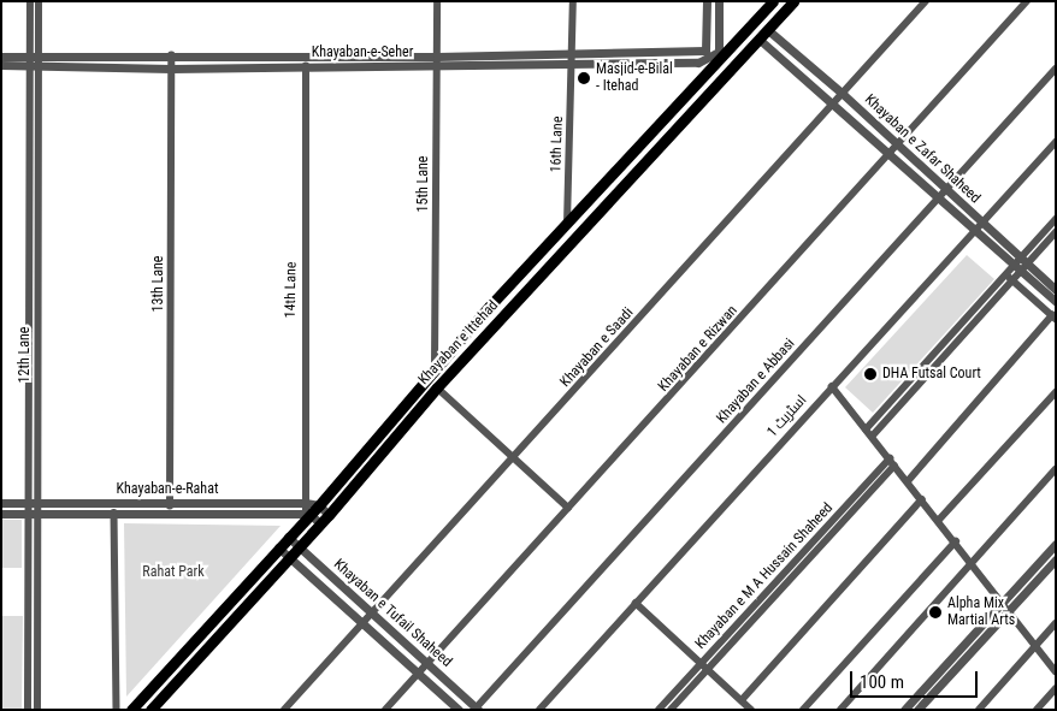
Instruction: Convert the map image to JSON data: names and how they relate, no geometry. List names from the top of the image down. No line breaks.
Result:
{"streets":{"main road":["Khayaban e Ittehad"],"street":["Khayaban-e-Seher","16th Lane","Khayaban e Zafar Shaheed","15th Lane","13th Lane","14th Lane","Khayaban e Saadi","Khayaban e Rizwan","12th Lane","Khayaban e Abbasi","اسٹریٹ 1","Khayaban-e-Rahat","Khayaban e M A Hussain Shaheed","Khayaban e Tufail Shaheed"]},"crossings":[["Khayaban-e-Seher","16th Lane"],["Khayaban-e-Seher","15th Lane"],["Khayaban-e-Seher","13th Lane"],["Khayaban-e-Seher","14th Lane"],["Khayaban-e-Seher","Khayaban e Ittehad"],["Khayaban-e-Seher","12th Lane"],["16th Lane","Khayaban e Ittehad"],["Khayaban e Zafar Shaheed","Khayaban e Ittehad"],["Khayaban e Zafar Shaheed","Khayaban e Saadi"],["Khayaban e Zafar Shaheed","Khayaban e Rizwan"],["Khayaban e Zafar Shaheed","Khayaban e Abbasi"],["Khayaban e Zafar Shaheed","اسٹریٹ 1"],["15th Lane","Khayaban e Ittehad"],["13th Lane","Khayaban-e-Rahat"],["14th Lane","Khayaban e Ittehad"],["14th Lane","Khayaban-e-Rahat"],["Khayaban e Ittehad","Khayaban-e-Rahat"],["Khayaban e Ittehad","Khayaban e Tufail Shaheed"],["Khayaban e Saadi","Khayaban e Tufail Shaheed"],["Khayaban e Rizwan","Khayaban e Tufail Shaheed"],["12th Lane","Khayaban-e-Rahat"],["Khayaban e Abbasi","Khayaban e Tufail Shaheed"]],"parks":["Rahat Park"],"places":["Masjid-e-Bilal - Itehad","DHA Futsal Court","Alpha Mix Martial Arts"],"scale_bar":"100 m"}
